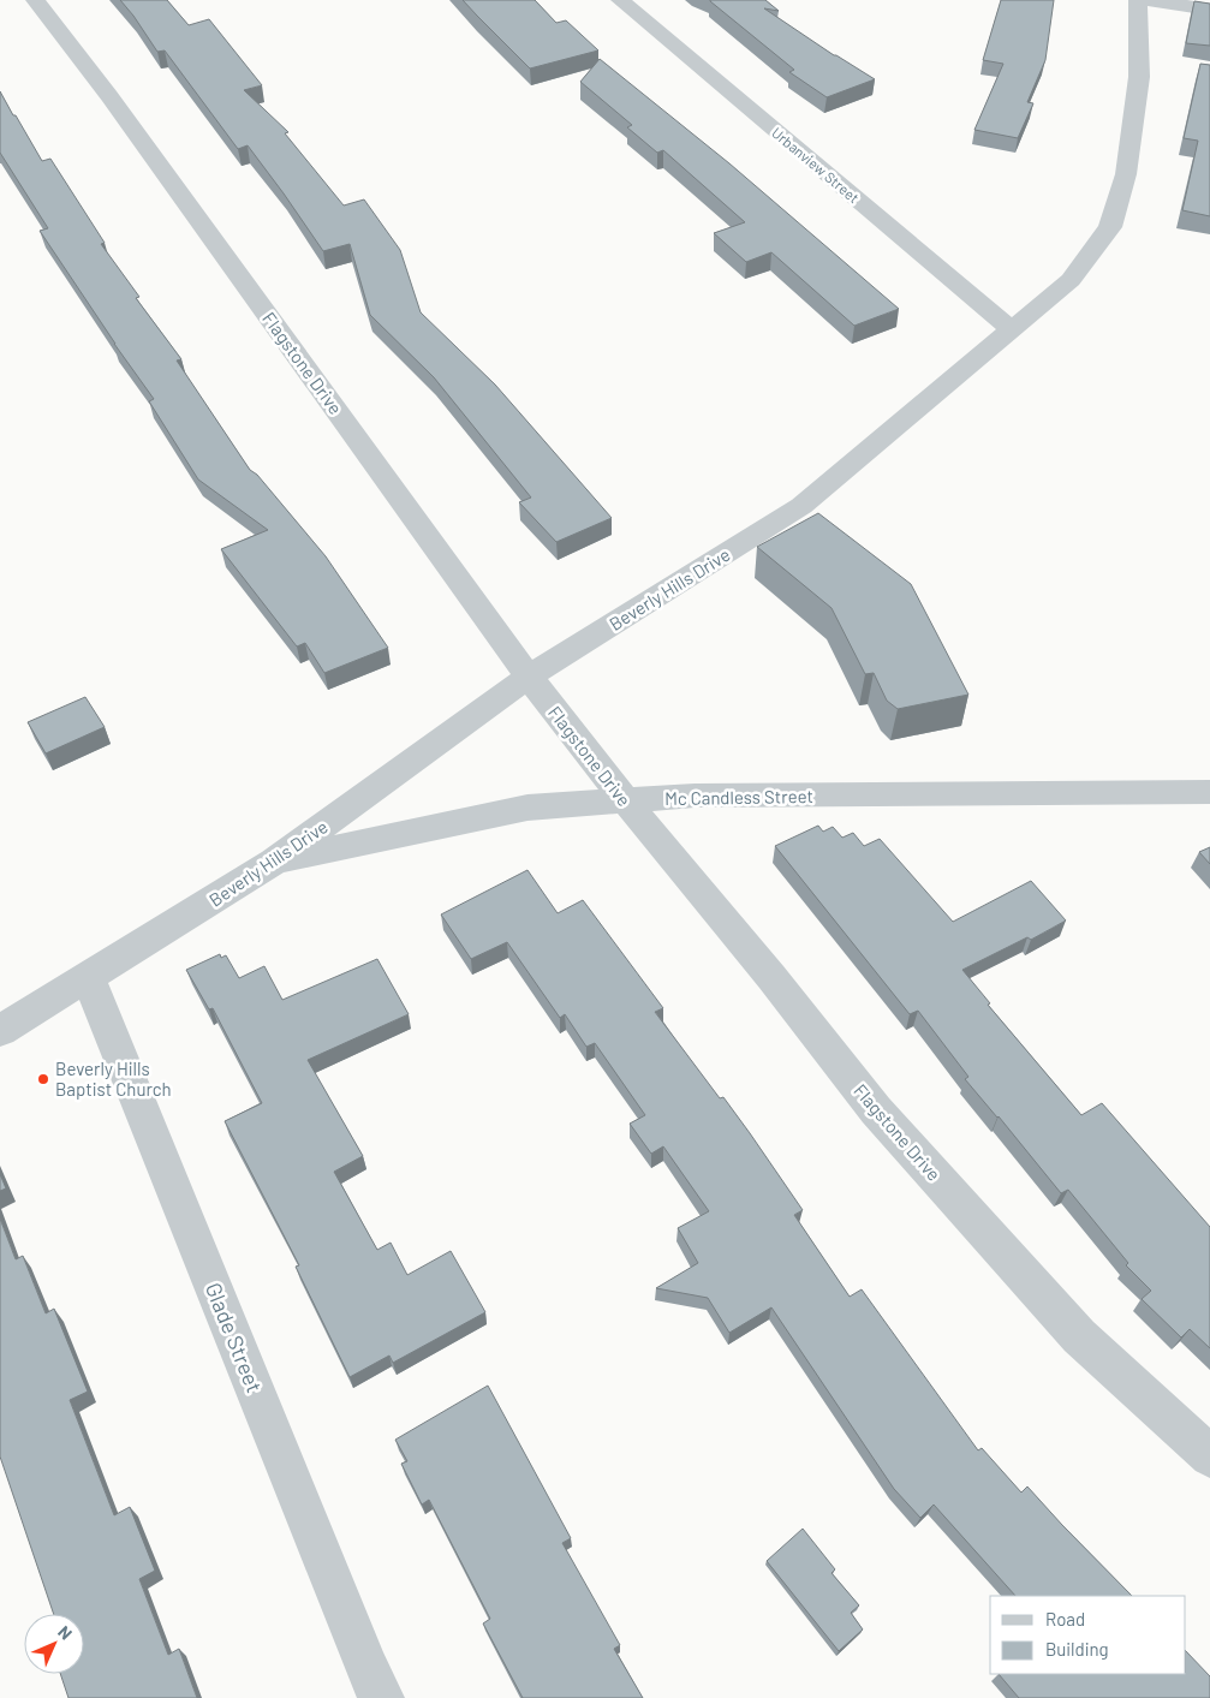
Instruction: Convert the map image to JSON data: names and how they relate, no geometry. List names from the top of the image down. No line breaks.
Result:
{"streets":{"street":["Urbanview Street","Flagstone Drive","Beverly Hills Drive","Mc Candless Street","Glade Street"]},"crossings":[["Urbanview Street","Beverly Hills Drive"],["Flagstone Drive","Beverly Hills Drive"],["Flagstone Drive","Mc Candless Street"],["Beverly Hills Drive","Mc Candless Street"],["Beverly Hills Drive","Glade Street"]],"places":["Beverly Hills Baptist Church"],"legend":["Road","Building"],"north":"top right"}
